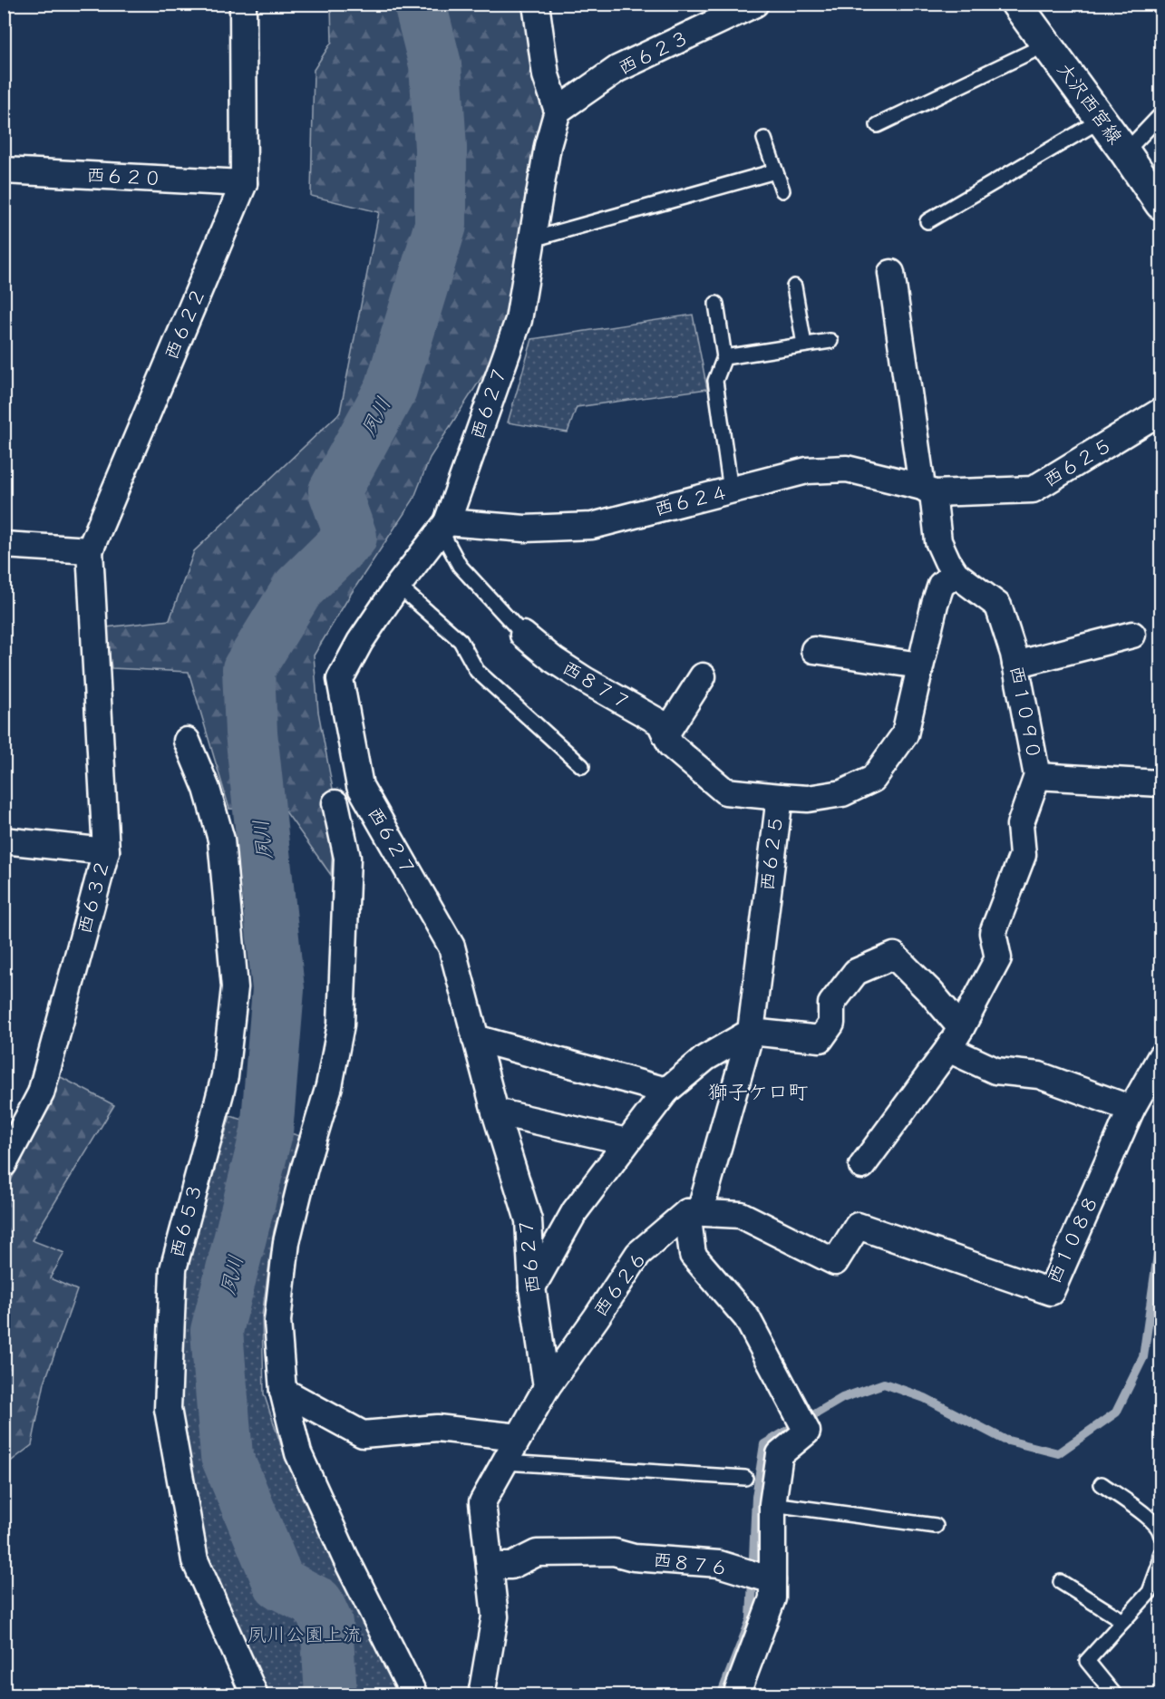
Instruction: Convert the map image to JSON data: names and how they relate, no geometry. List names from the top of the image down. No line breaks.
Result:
{"streets":{"main road":["大沢西宮線"],"street":["西６２３","西６２０","西６２２","西６２７","西６２５","西６２４","西８７７","西１０９０","西６３２","西６５３","西１０８８","西６２６","西８７６"]},"crossings":[["西６２３","西６２７"],["西６２０","西６２２"],["西６２２","西６３２"],["西６２７","西６２４"],["西６２７","西８７７"],["西６２７","西６２６"],["西６２５","西６２４"],["西６２５","西８７７"],["西６２５","西１０９０"],["西６２５","西１０８８"],["西６２５","西６２６"],["西６２４","西８７７"],["西１０８８","西６２６"]],"districts":["獅子ケ口町"],"water":["夙川"],"parks":["夙川公園上流"]}
